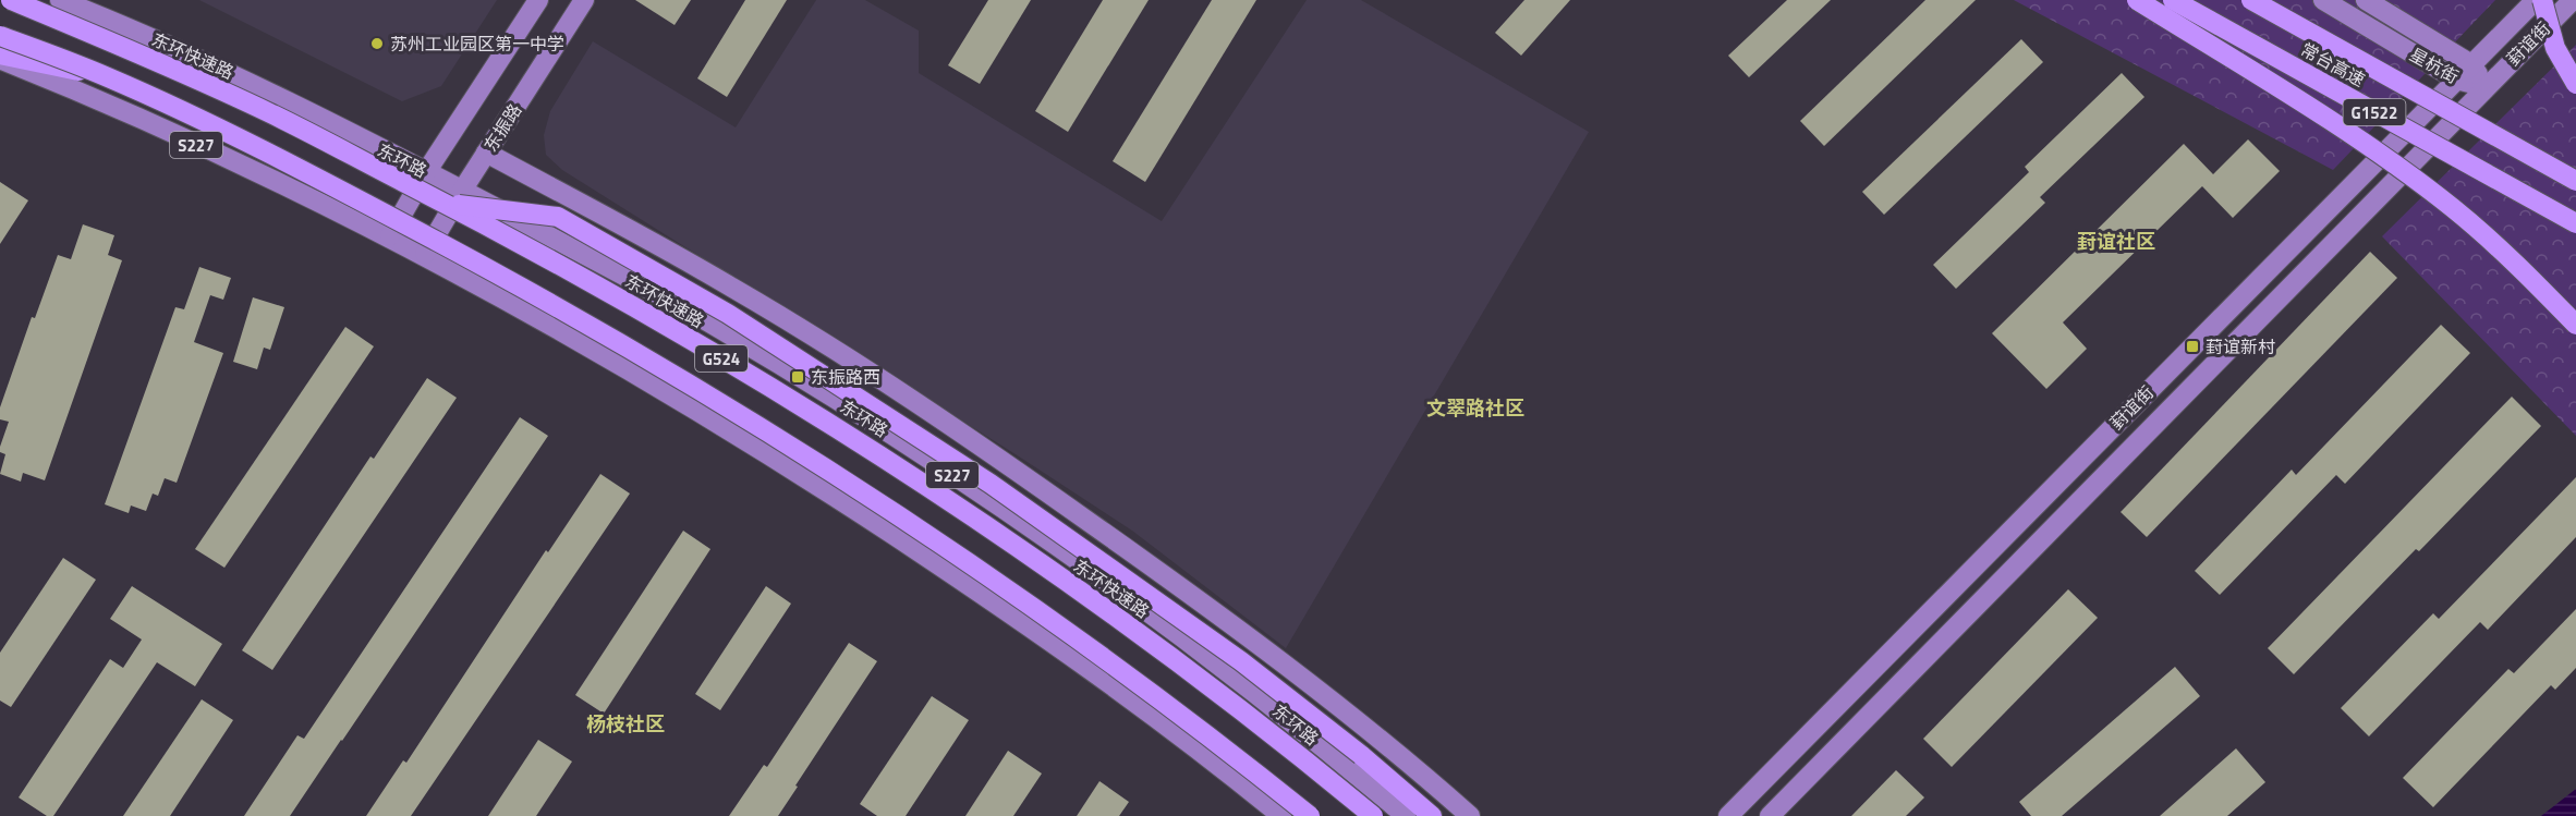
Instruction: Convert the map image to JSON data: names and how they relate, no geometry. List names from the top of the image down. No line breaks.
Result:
{"streets":{"highway":["东环快速路","常台高速","G1522","G524"],"main road":["葑谊街","星杭街","东振路","S227","东环路"]},"crossings":[["葑谊街","星杭街"],["东振路","S227"],["东振路","东环路"]],"districts":["葑谊社区","文翠路社区","杨枝社区"],"places":{"other":["苏州工业园区第一中学"],"transit":["葑谊新村","东振路西"]}}
